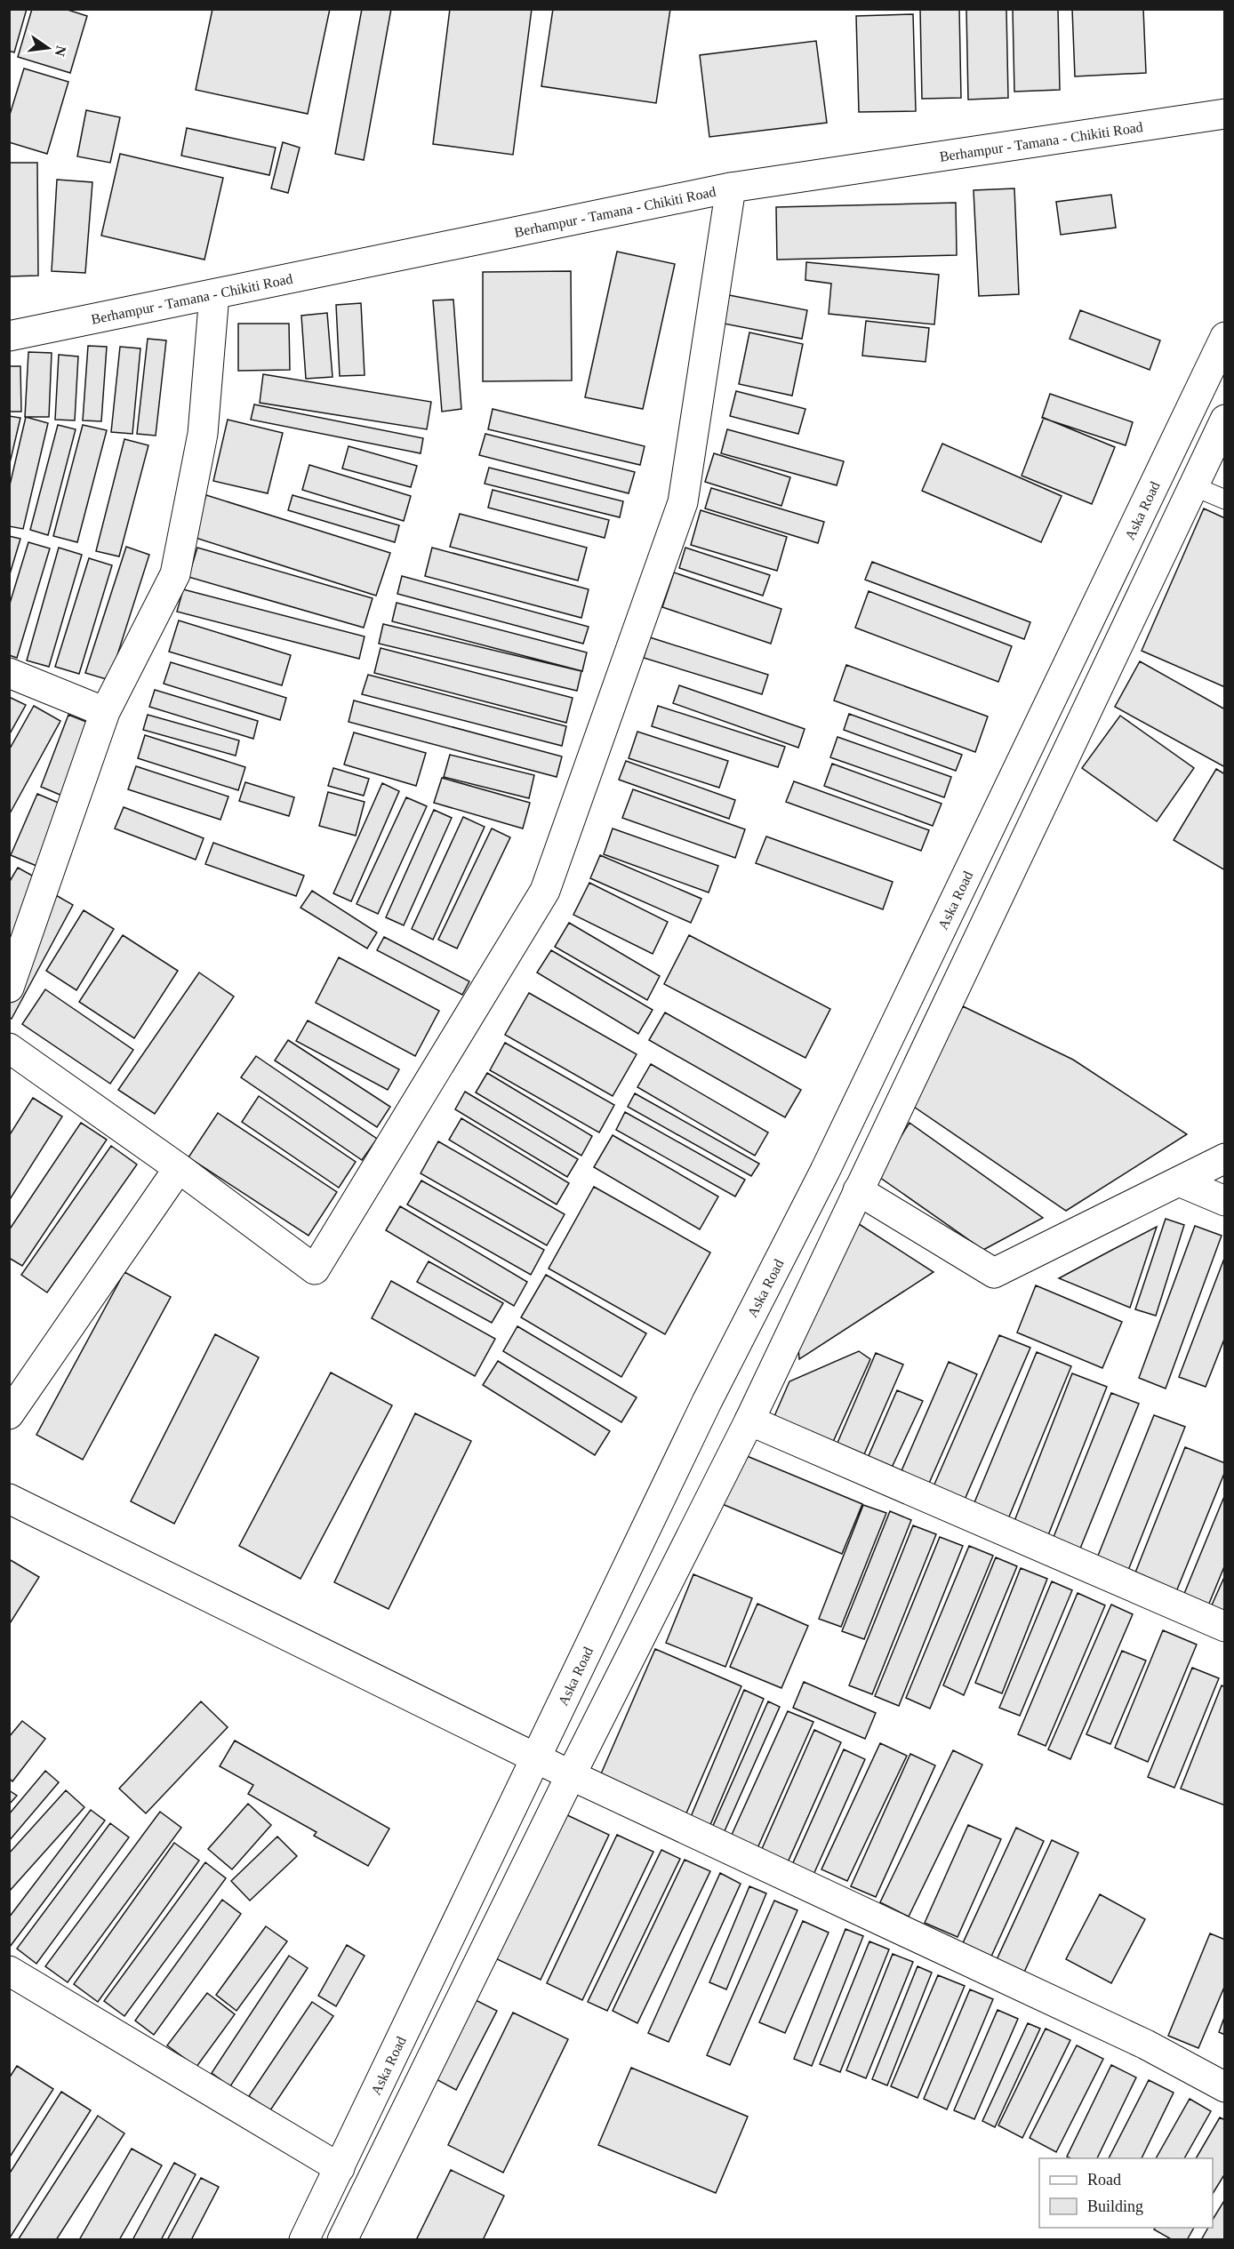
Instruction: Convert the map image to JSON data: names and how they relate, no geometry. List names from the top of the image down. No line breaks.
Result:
{"streets":{"main road":["Berhampur - Tamana - Chikiti Road","Aska Road"]},"legend":["Road","Building"],"north":"right"}
